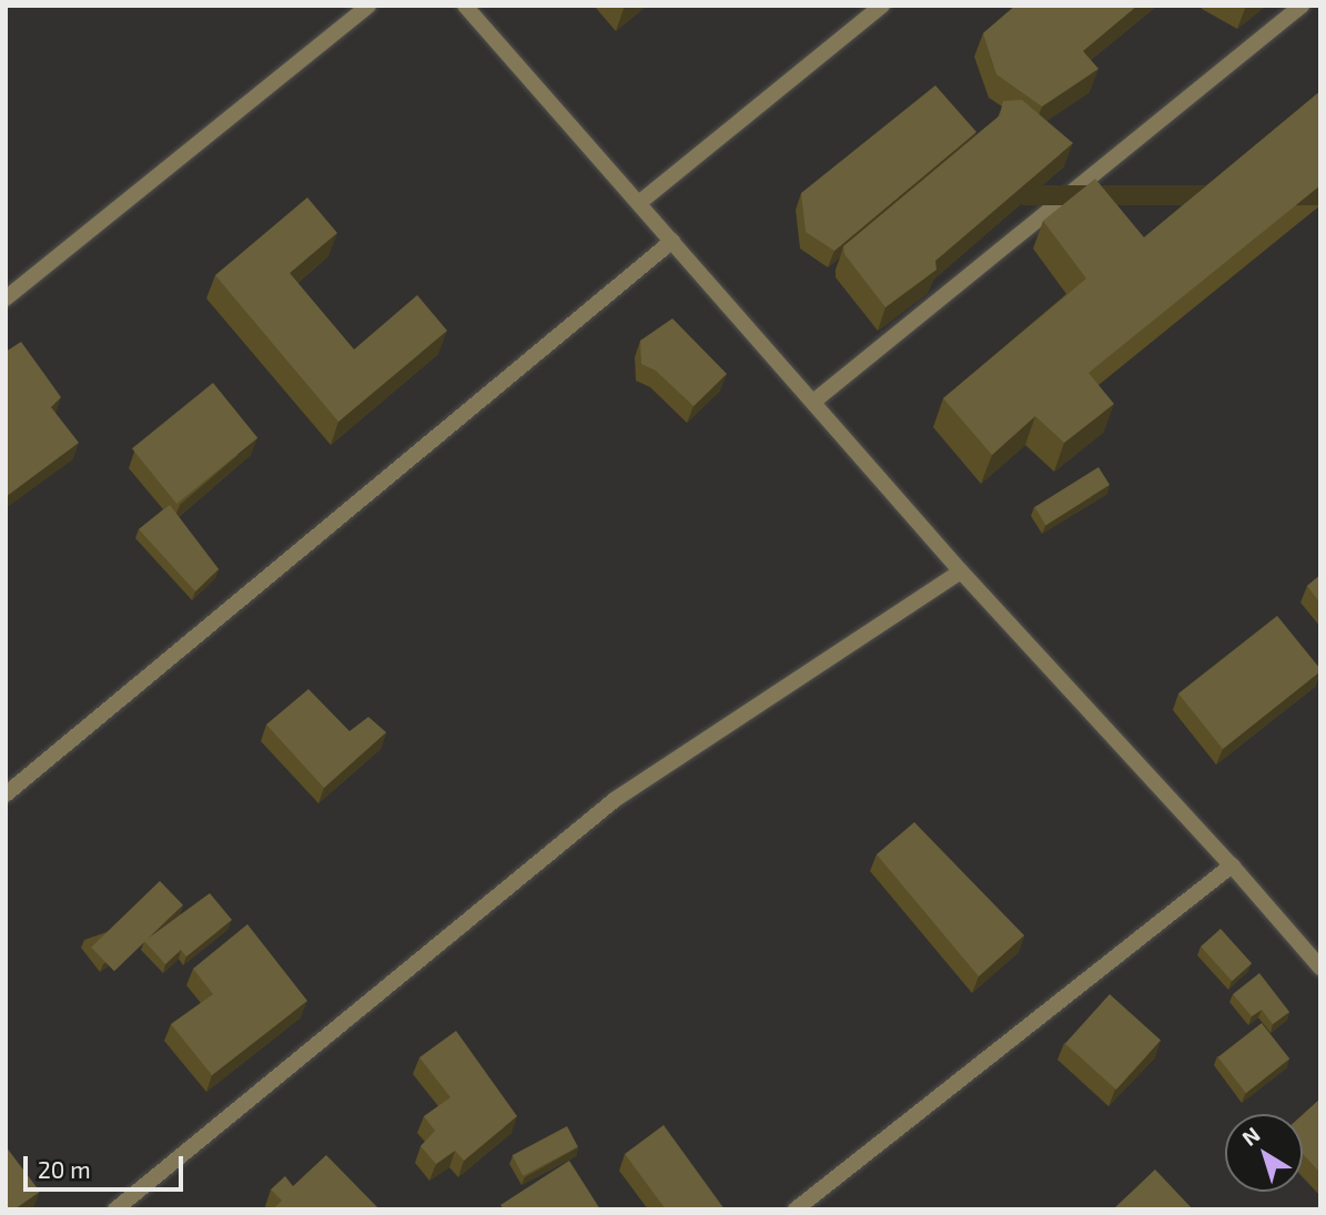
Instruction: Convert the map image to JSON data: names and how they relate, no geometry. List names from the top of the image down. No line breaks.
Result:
{"scale_bar":"20 m","north":"top left"}
